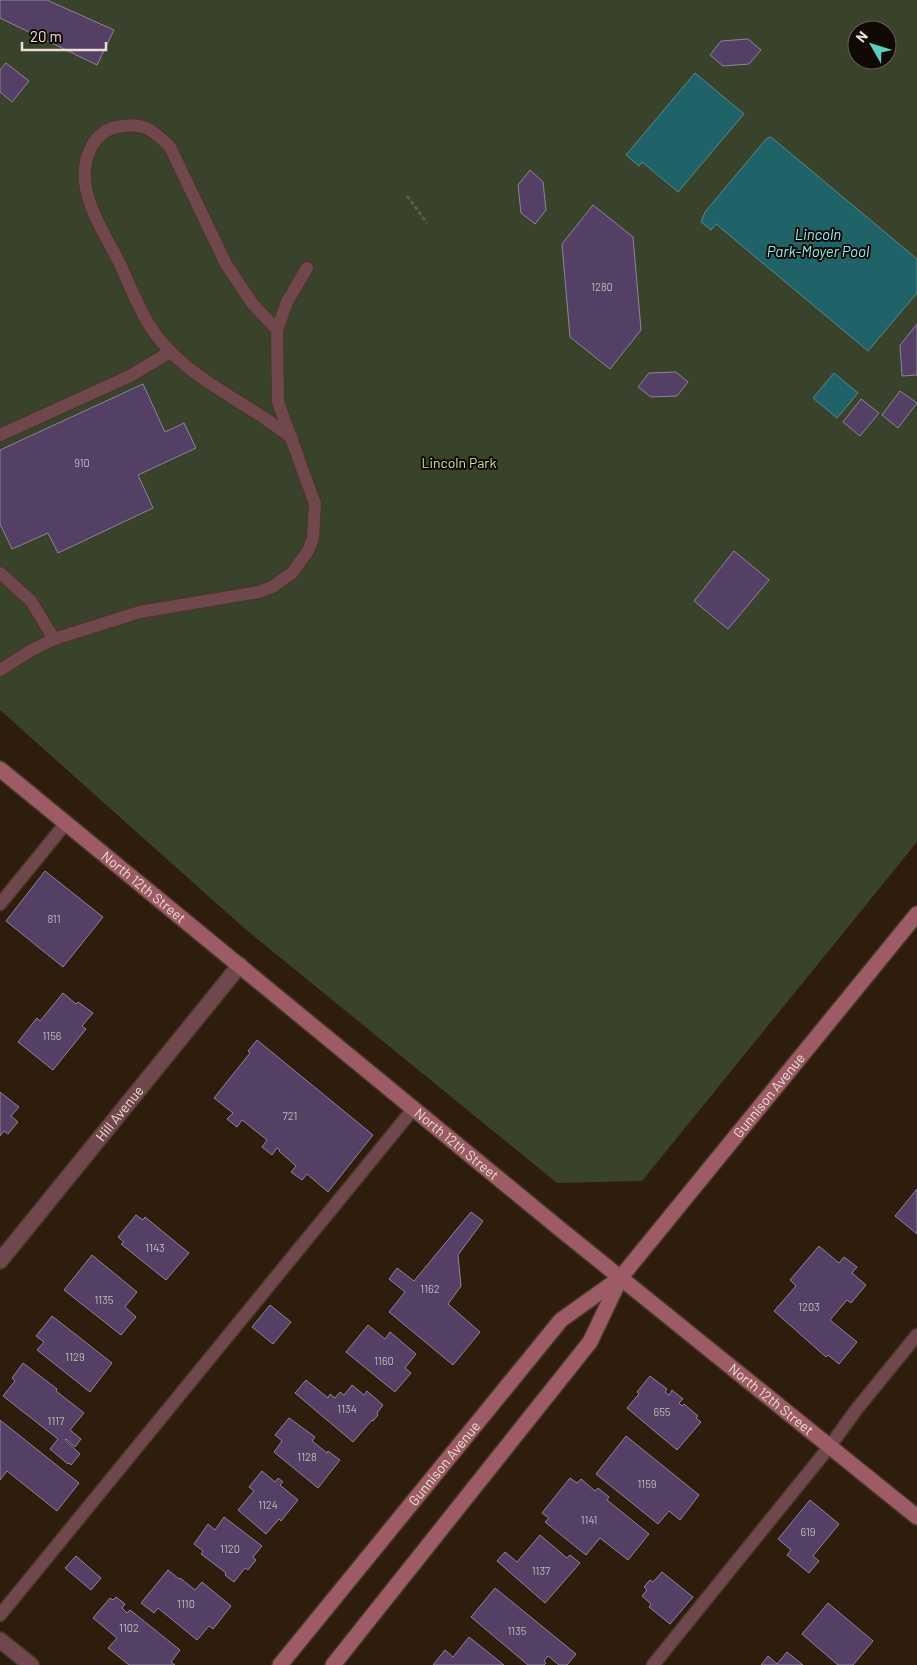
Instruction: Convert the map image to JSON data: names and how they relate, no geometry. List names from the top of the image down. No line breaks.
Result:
{"streets":{"street":["North 12th Street","Gunnison Avenue","Hill Avenue"]},"crossings":[["North 12th Street","Gunnison Avenue"],["North 12th Street","Hill Avenue"]],"water":["Lincoln Park-Moyer Pool"],"parks":["Lincoln Park"],"house_numbers":["1280","910","811","1156","721","1143","1162","1135","1203","1129","1160","1134","655","1117","1128","1159","1124","1141","619","1120","1137","1110","1102","1135"],"scale_bar":"20 m","north":"top left"}
